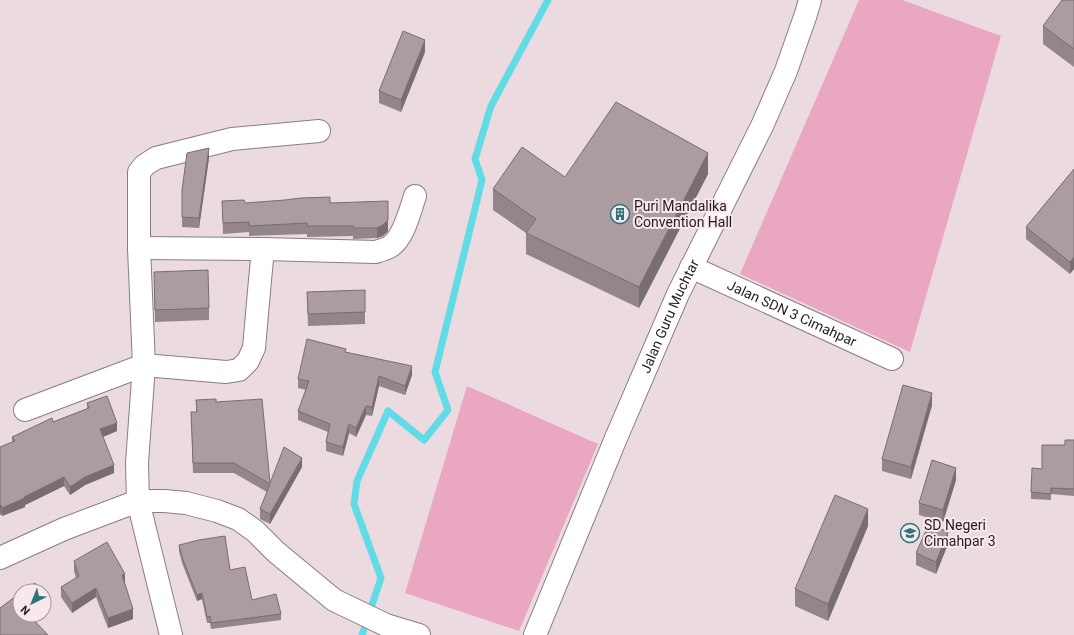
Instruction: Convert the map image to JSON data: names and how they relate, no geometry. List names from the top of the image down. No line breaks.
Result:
{"streets":{"street":["Jalan SDN 3 Cimahpar","Jalan Guru Muchtar"]},"crossings":[["Jalan SDN 3 Cimahpar","Jalan Guru Muchtar"]],"places":{"building":["Puri Mandalika Convention Hall"],"school or university":["SD Negeri Cimahpar 3"]},"north":"bottom left"}
